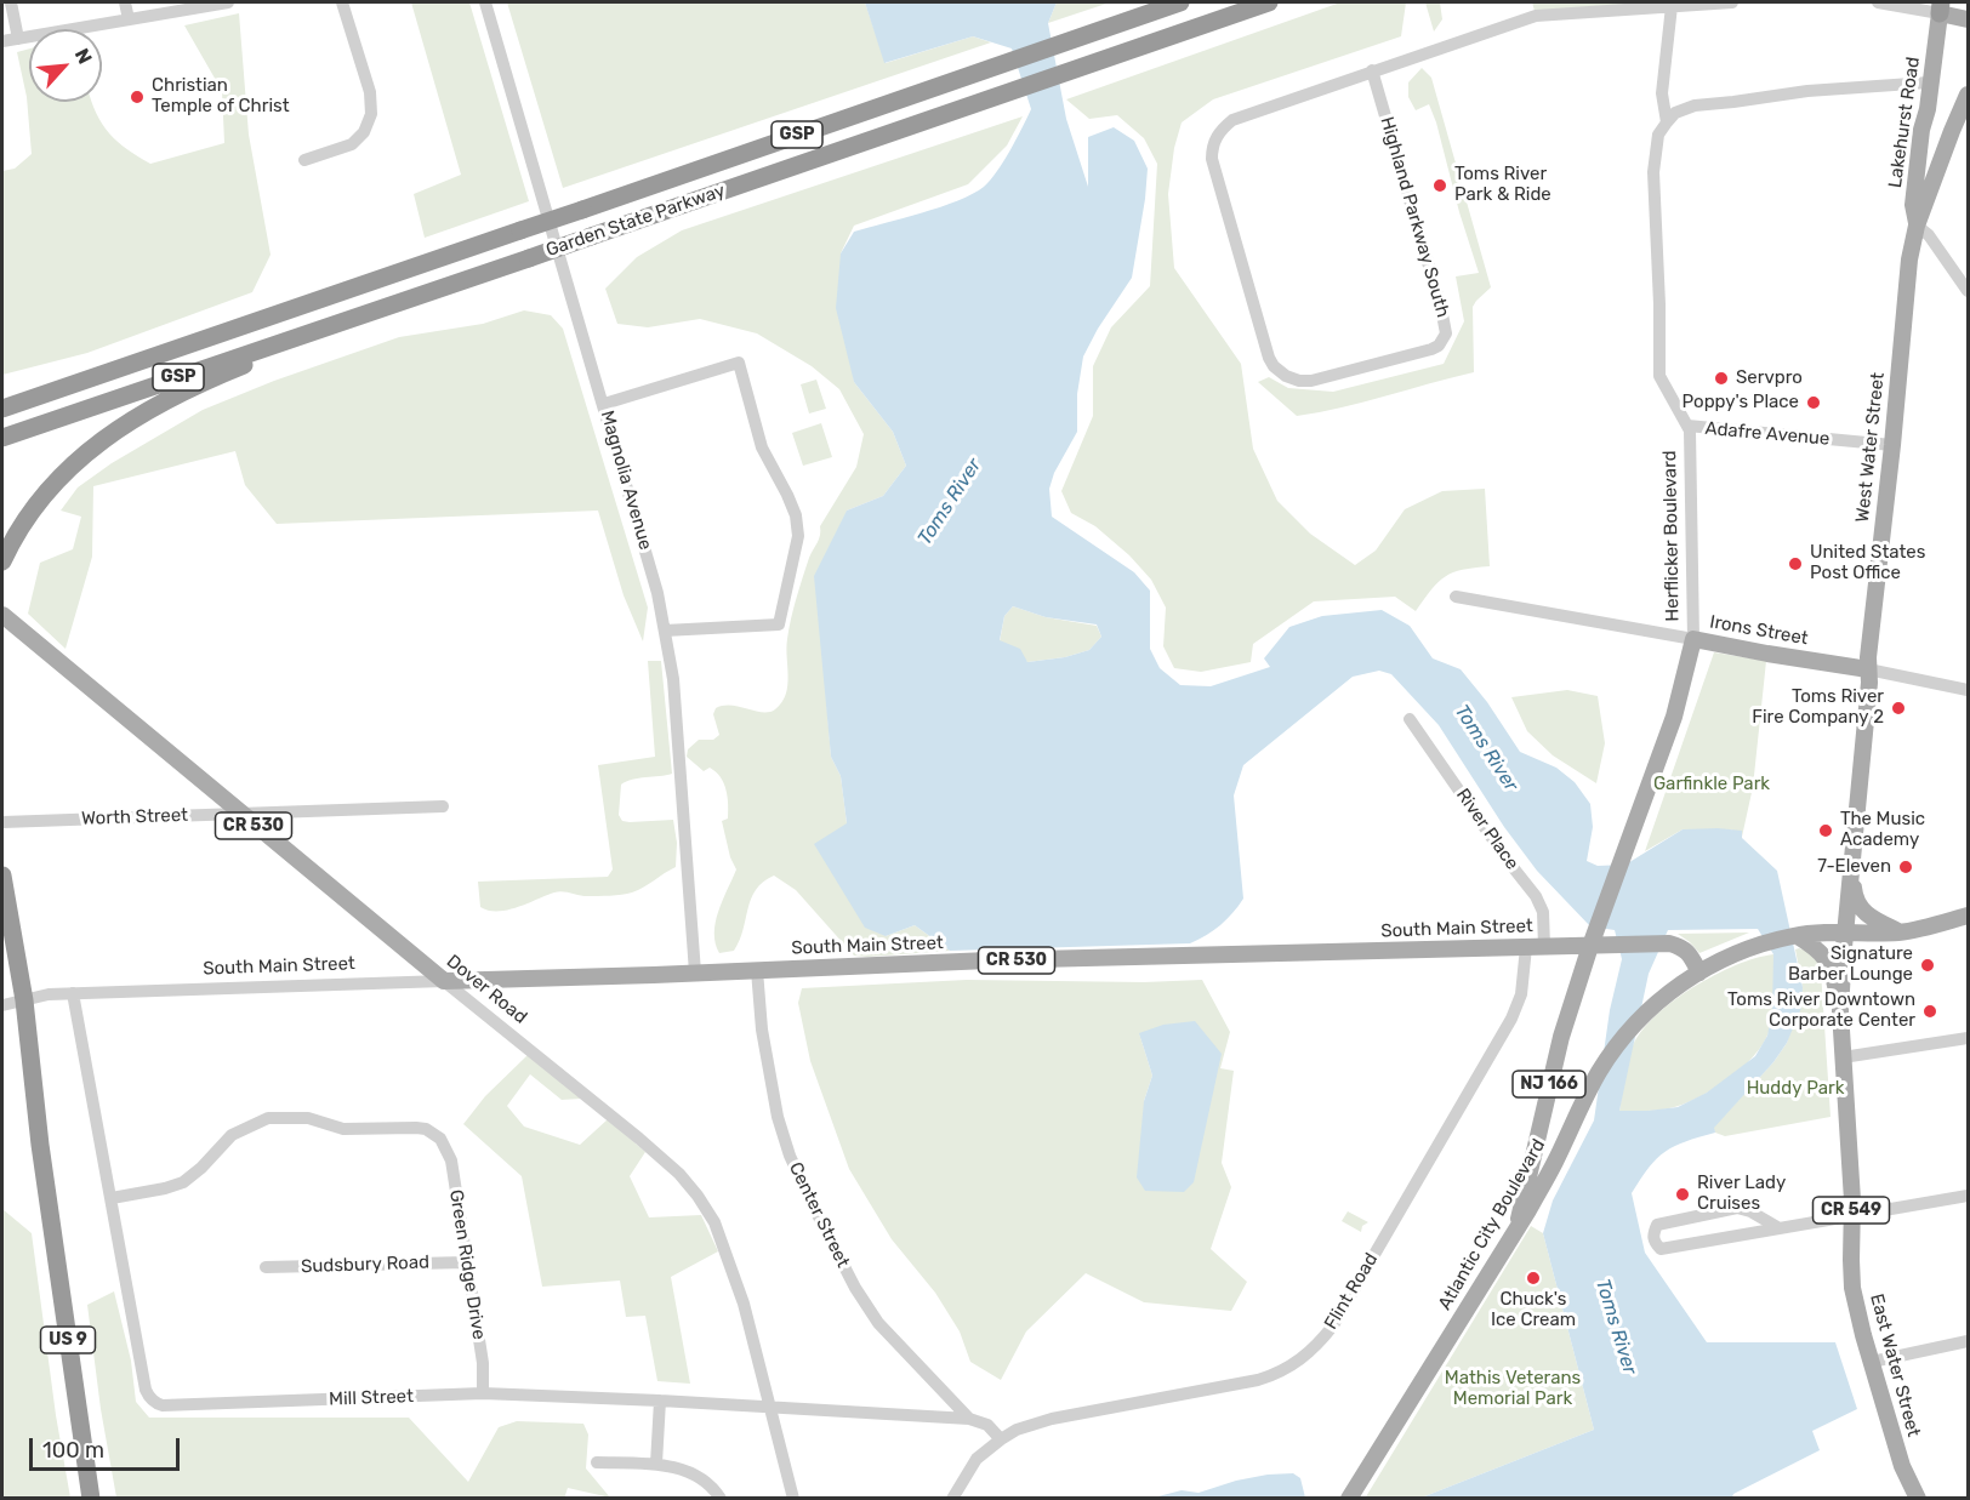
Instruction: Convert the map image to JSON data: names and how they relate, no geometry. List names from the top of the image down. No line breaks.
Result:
{"streets":{"highway":["GSP","Garden State Parkway","US 9"],"main road":["Lakehurst Road","West Water Street","Herflicker Boulevard","Irons Street","CR 530","South Main Street","Dover Road","NJ 166","CR 549","Atlantic City Boulevard","East Water Street"],"street":["Highland Parkway South","Adafre Avenue","Magnolia Avenue","Worth Street","River Place","Center Street","Sudsbury Road","Green Ridge Drive","Flint Road","Mill Street"]},"crossings":[["Lakehurst Road","West Water Street"],["Highland Parkway South","Herflicker Boulevard"],["Adafre Avenue","West Water Street"],["Adafre Avenue","Herflicker Boulevard"],["West Water Street","Irons Street"],["West Water Street","NJ 166"],["West Water Street","Atlantic City Boulevard"],["West Water Street","East Water Street"],["Magnolia Avenue","South Main Street"],["Herflicker Boulevard","Irons Street"],["Herflicker Boulevard","South Main Street"],["Herflicker Boulevard","Atlantic City Boulevard"],["Worth Street","Dover Road"],["River Place","South Main Street"],["South Main Street","Dover Road"],["South Main Street","Center Street"],["South Main Street","Atlantic City Boulevard"],["South Main Street","Flint Road"],["South Main Street","US 9"],["South Main Street","Mill Street"],["Dover Road","Mill Street"],["NJ 166","Atlantic City Boulevard"],["NJ 166","East Water Street"],["Center Street","Mill Street"],["Atlantic City Boulevard","East Water Street"],["Sudsbury Road","Green Ridge Drive"],["Green Ridge Drive","Mill Street"],["Flint Road","Mill Street"]],"water":["Toms River"],"parks":["Garfinkle Park","Huddy Park","Mathis Veterans Memorial Park"],"places":["Christian Temple of Christ","Toms River Park & Ride","Servpro","Poppy's Place","United States Post Office","Toms River Fire Company 2","The Music Academy","7-Eleven","Signature Barber Lounge","Toms River Downtown Corporate Center","River Lady Cruises","Chuck's Ice Cream"],"scale_bar":"100 m","north":"top right"}
